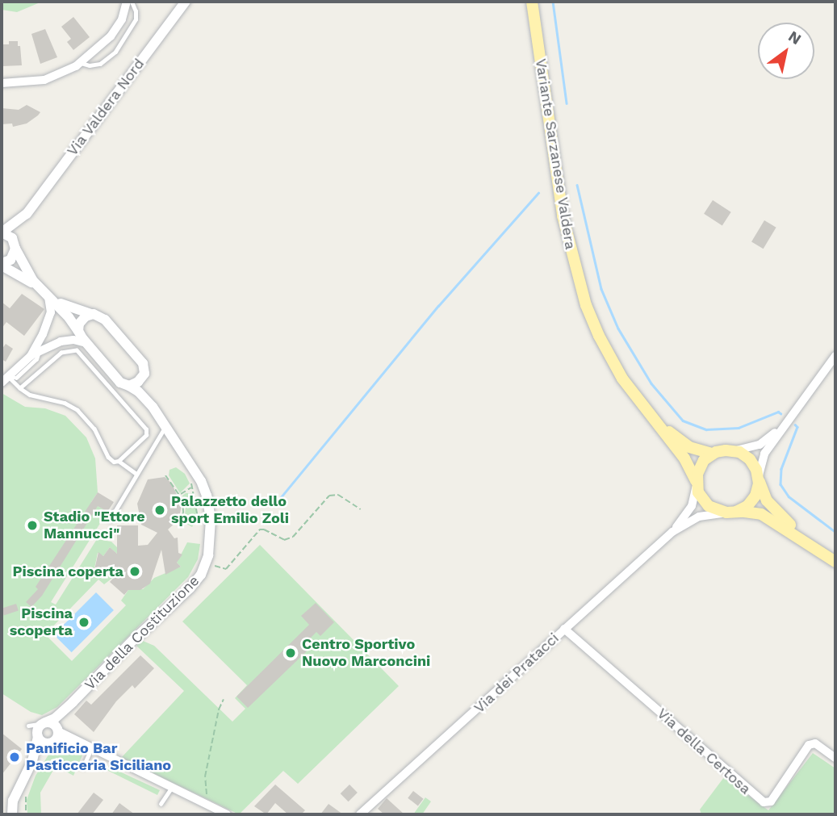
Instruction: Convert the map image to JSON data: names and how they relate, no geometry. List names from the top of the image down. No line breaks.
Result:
{"streets":{"main road":["Variante Sarzanese Valdera"],"street":["Via Valdera Nord","Via della Costituzione","Via dei Pratacci","Via della Certosa"]},"crossings":[["Variante Sarzanese Valdera","Via dei Pratacci"],["Via dei Pratacci","Via della Certosa"]],"places":["Palazzetto dello sport Emilio Zoli","Stadio \"Ettore Mannucci\"","Piscina coperta","Piscina scoperta","Centro Sportivo Nuovo Marconcini","Panificio Bar Pasticceria Siciliano"],"north":"top right"}
